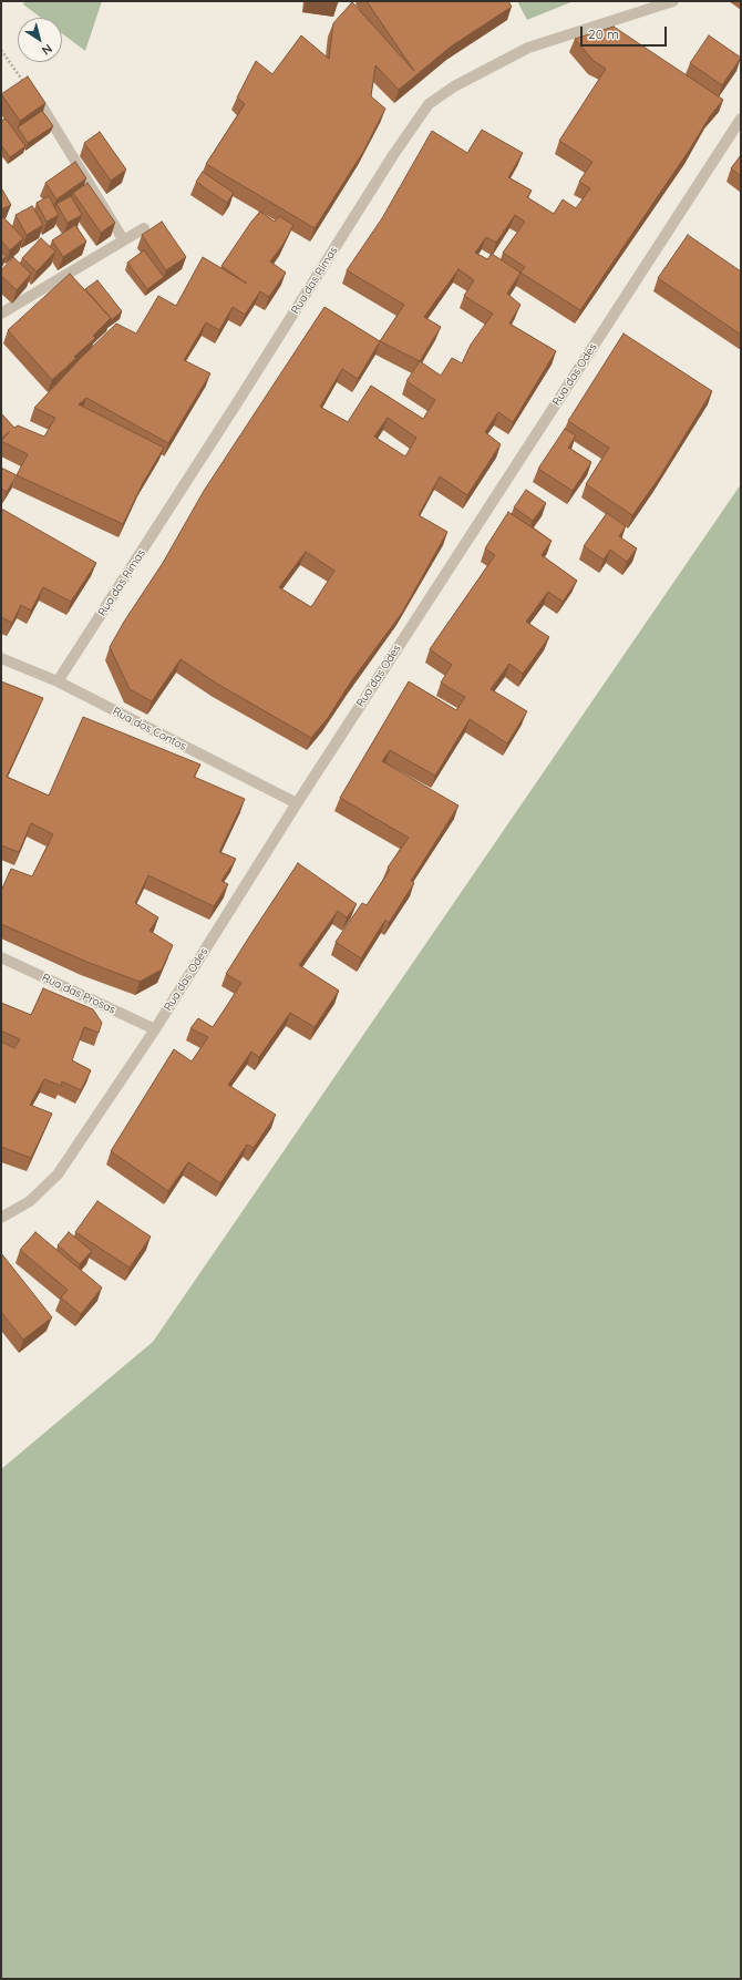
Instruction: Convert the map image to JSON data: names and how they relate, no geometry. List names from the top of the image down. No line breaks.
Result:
{"streets":{"street":["Rua das Rimas","Rua das Odes","Rua dos Contos","Rua das Prosas"]},"crossings":[["Rua das Rimas","Rua dos Contos"],["Rua das Odes","Rua dos Contos"],["Rua das Odes","Rua das Prosas"]],"scale_bar":"20 m","north":"bottom right"}
